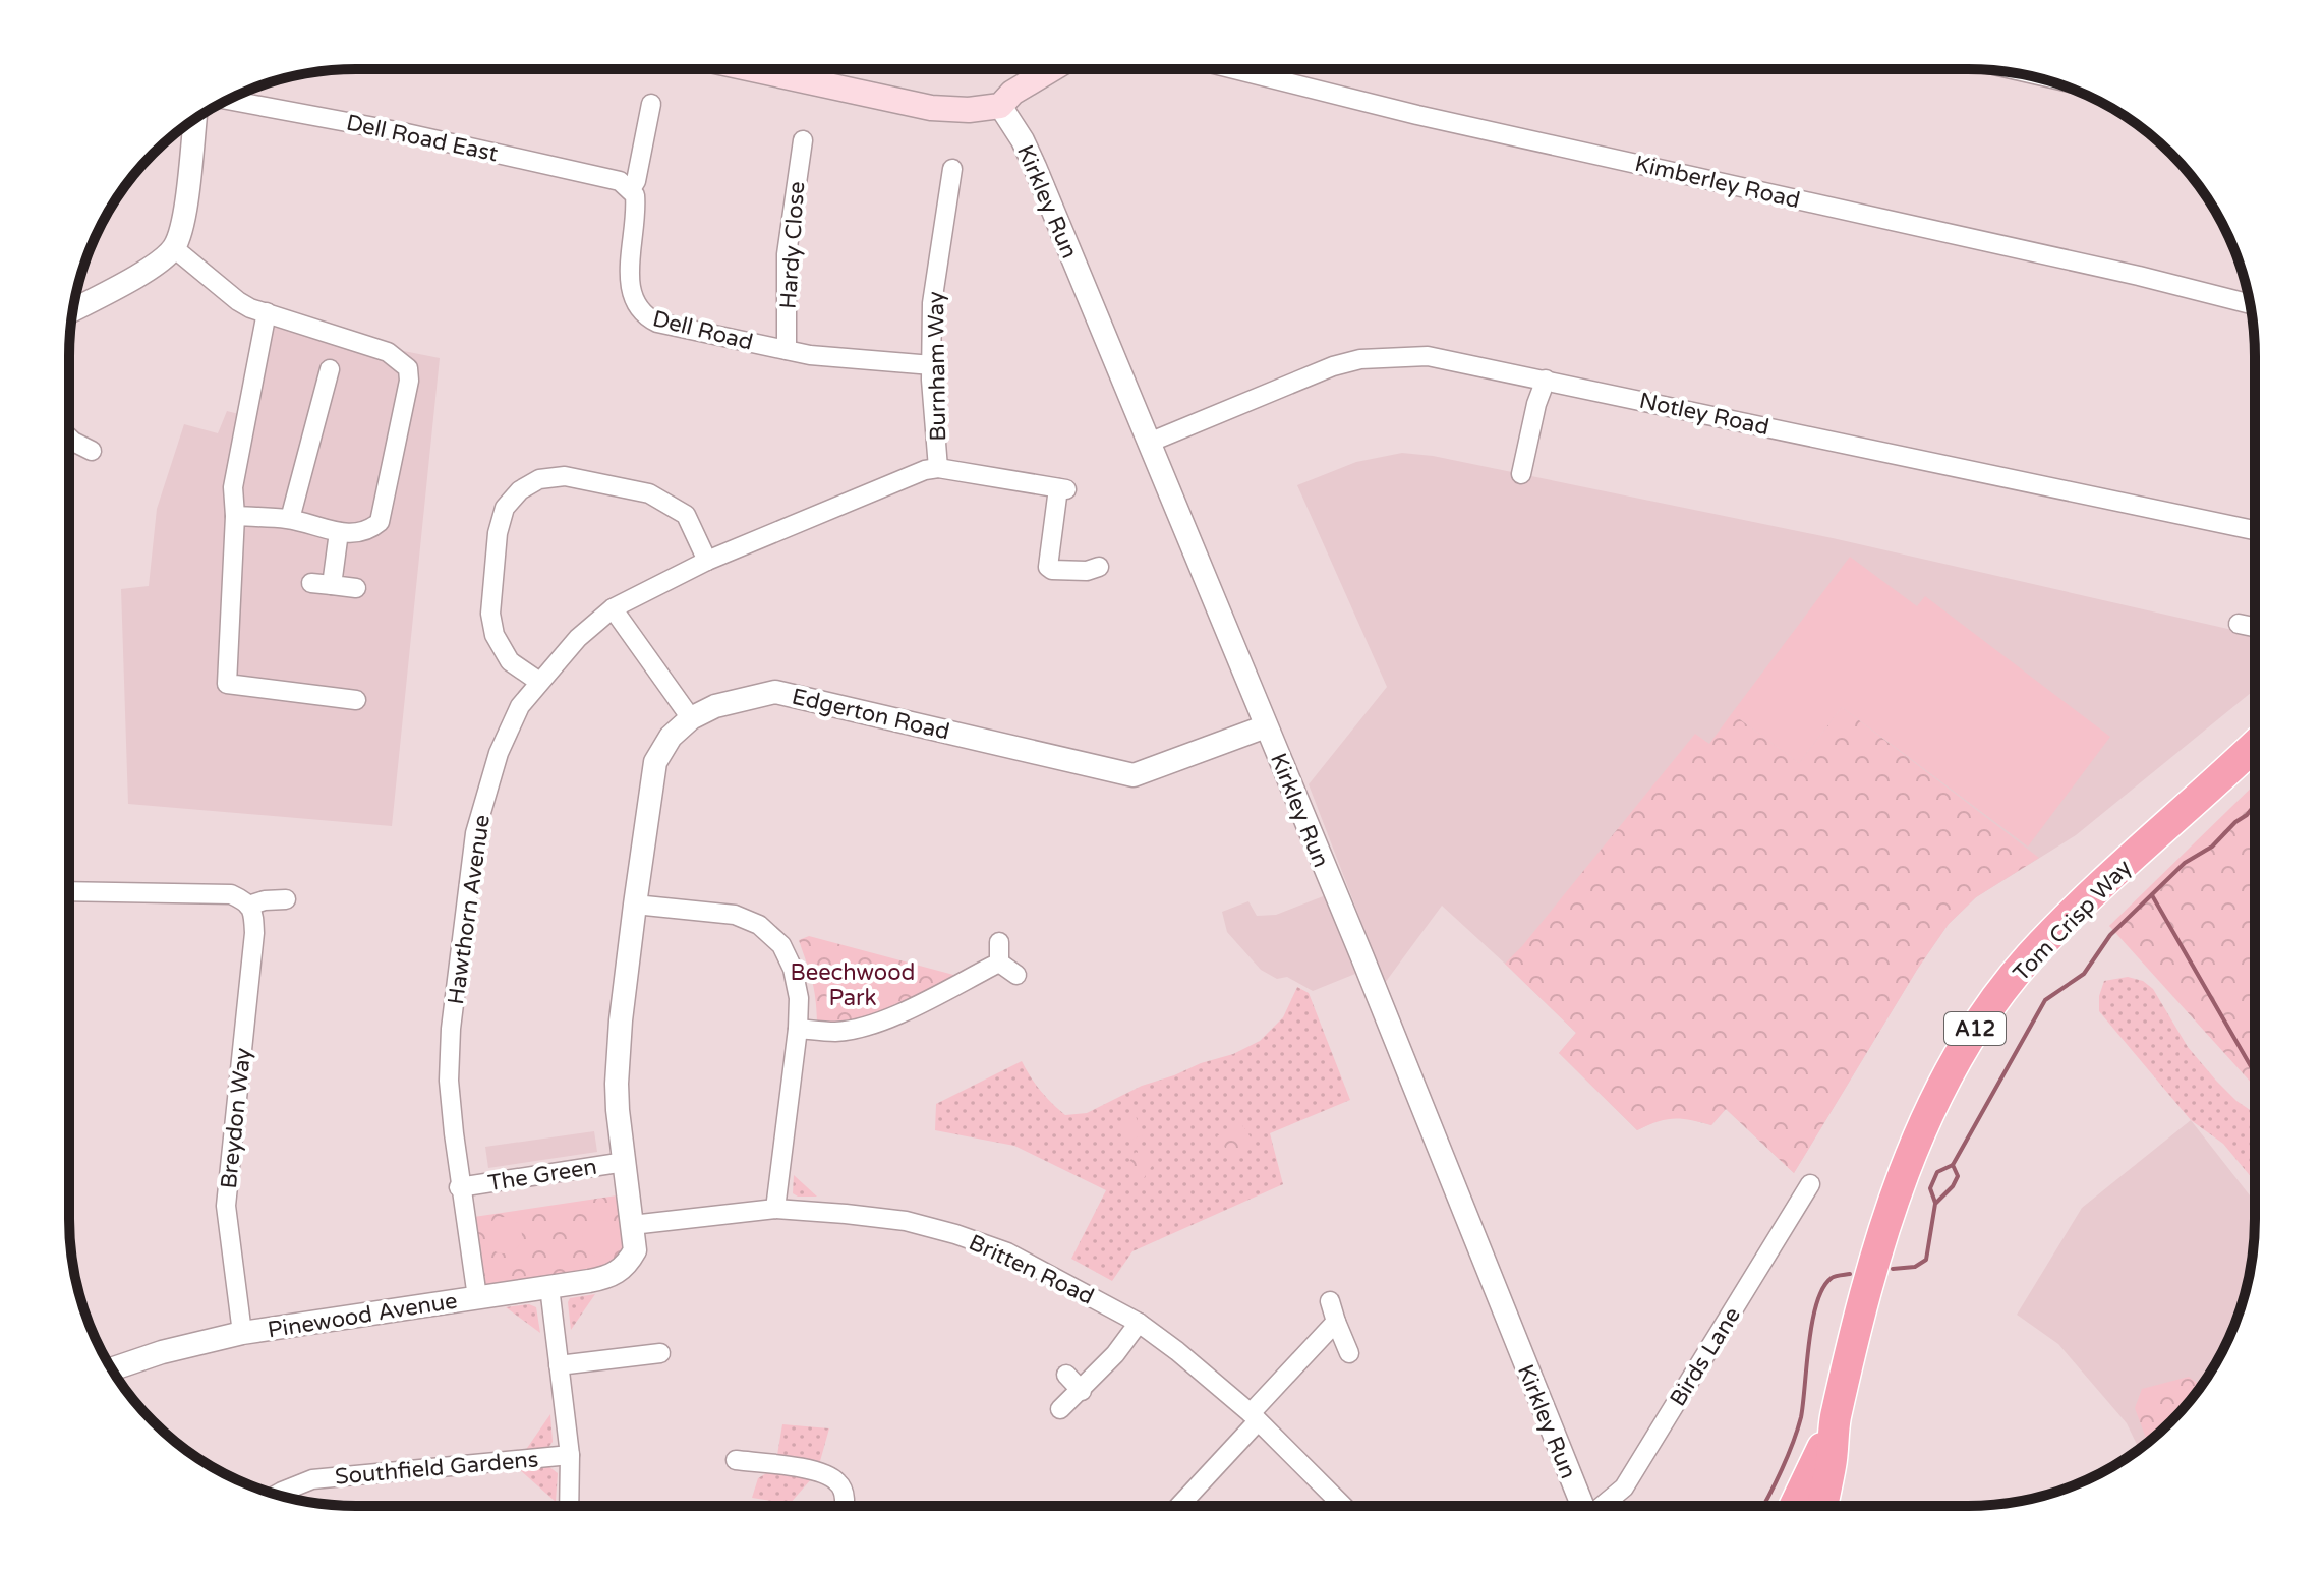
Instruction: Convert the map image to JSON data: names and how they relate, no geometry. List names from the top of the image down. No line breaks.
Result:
{"streets":{"highway":["Tom Crisp Way","A12"],"street":["Dell Road East","Kimberley Road","Kirkley Run","Hardy Close","Dell Road","Burnham Way","Notley Road","Edgerton Road","Hawthorn Avenue","Breydon Way","The Green","Britten Road","Pinewood Avenue","Birds Lane","Southfield Gardens"]},"crossings":[["Dell Road East","Dell Road"],["Kirkley Run","Notley Road"],["Kirkley Run","Edgerton Road"],["Hardy Close","Dell Road"],["Dell Road","Burnham Way"],["Burnham Way","Hawthorn Avenue"],["Edgerton Road","The Green"],["Edgerton Road","Britten Road"],["Edgerton Road","Pinewood Avenue"],["Hawthorn Avenue","The Green"],["Hawthorn Avenue","Pinewood Avenue"],["Breydon Way","Pinewood Avenue"]],"parks":["Beechwood Park"]}
